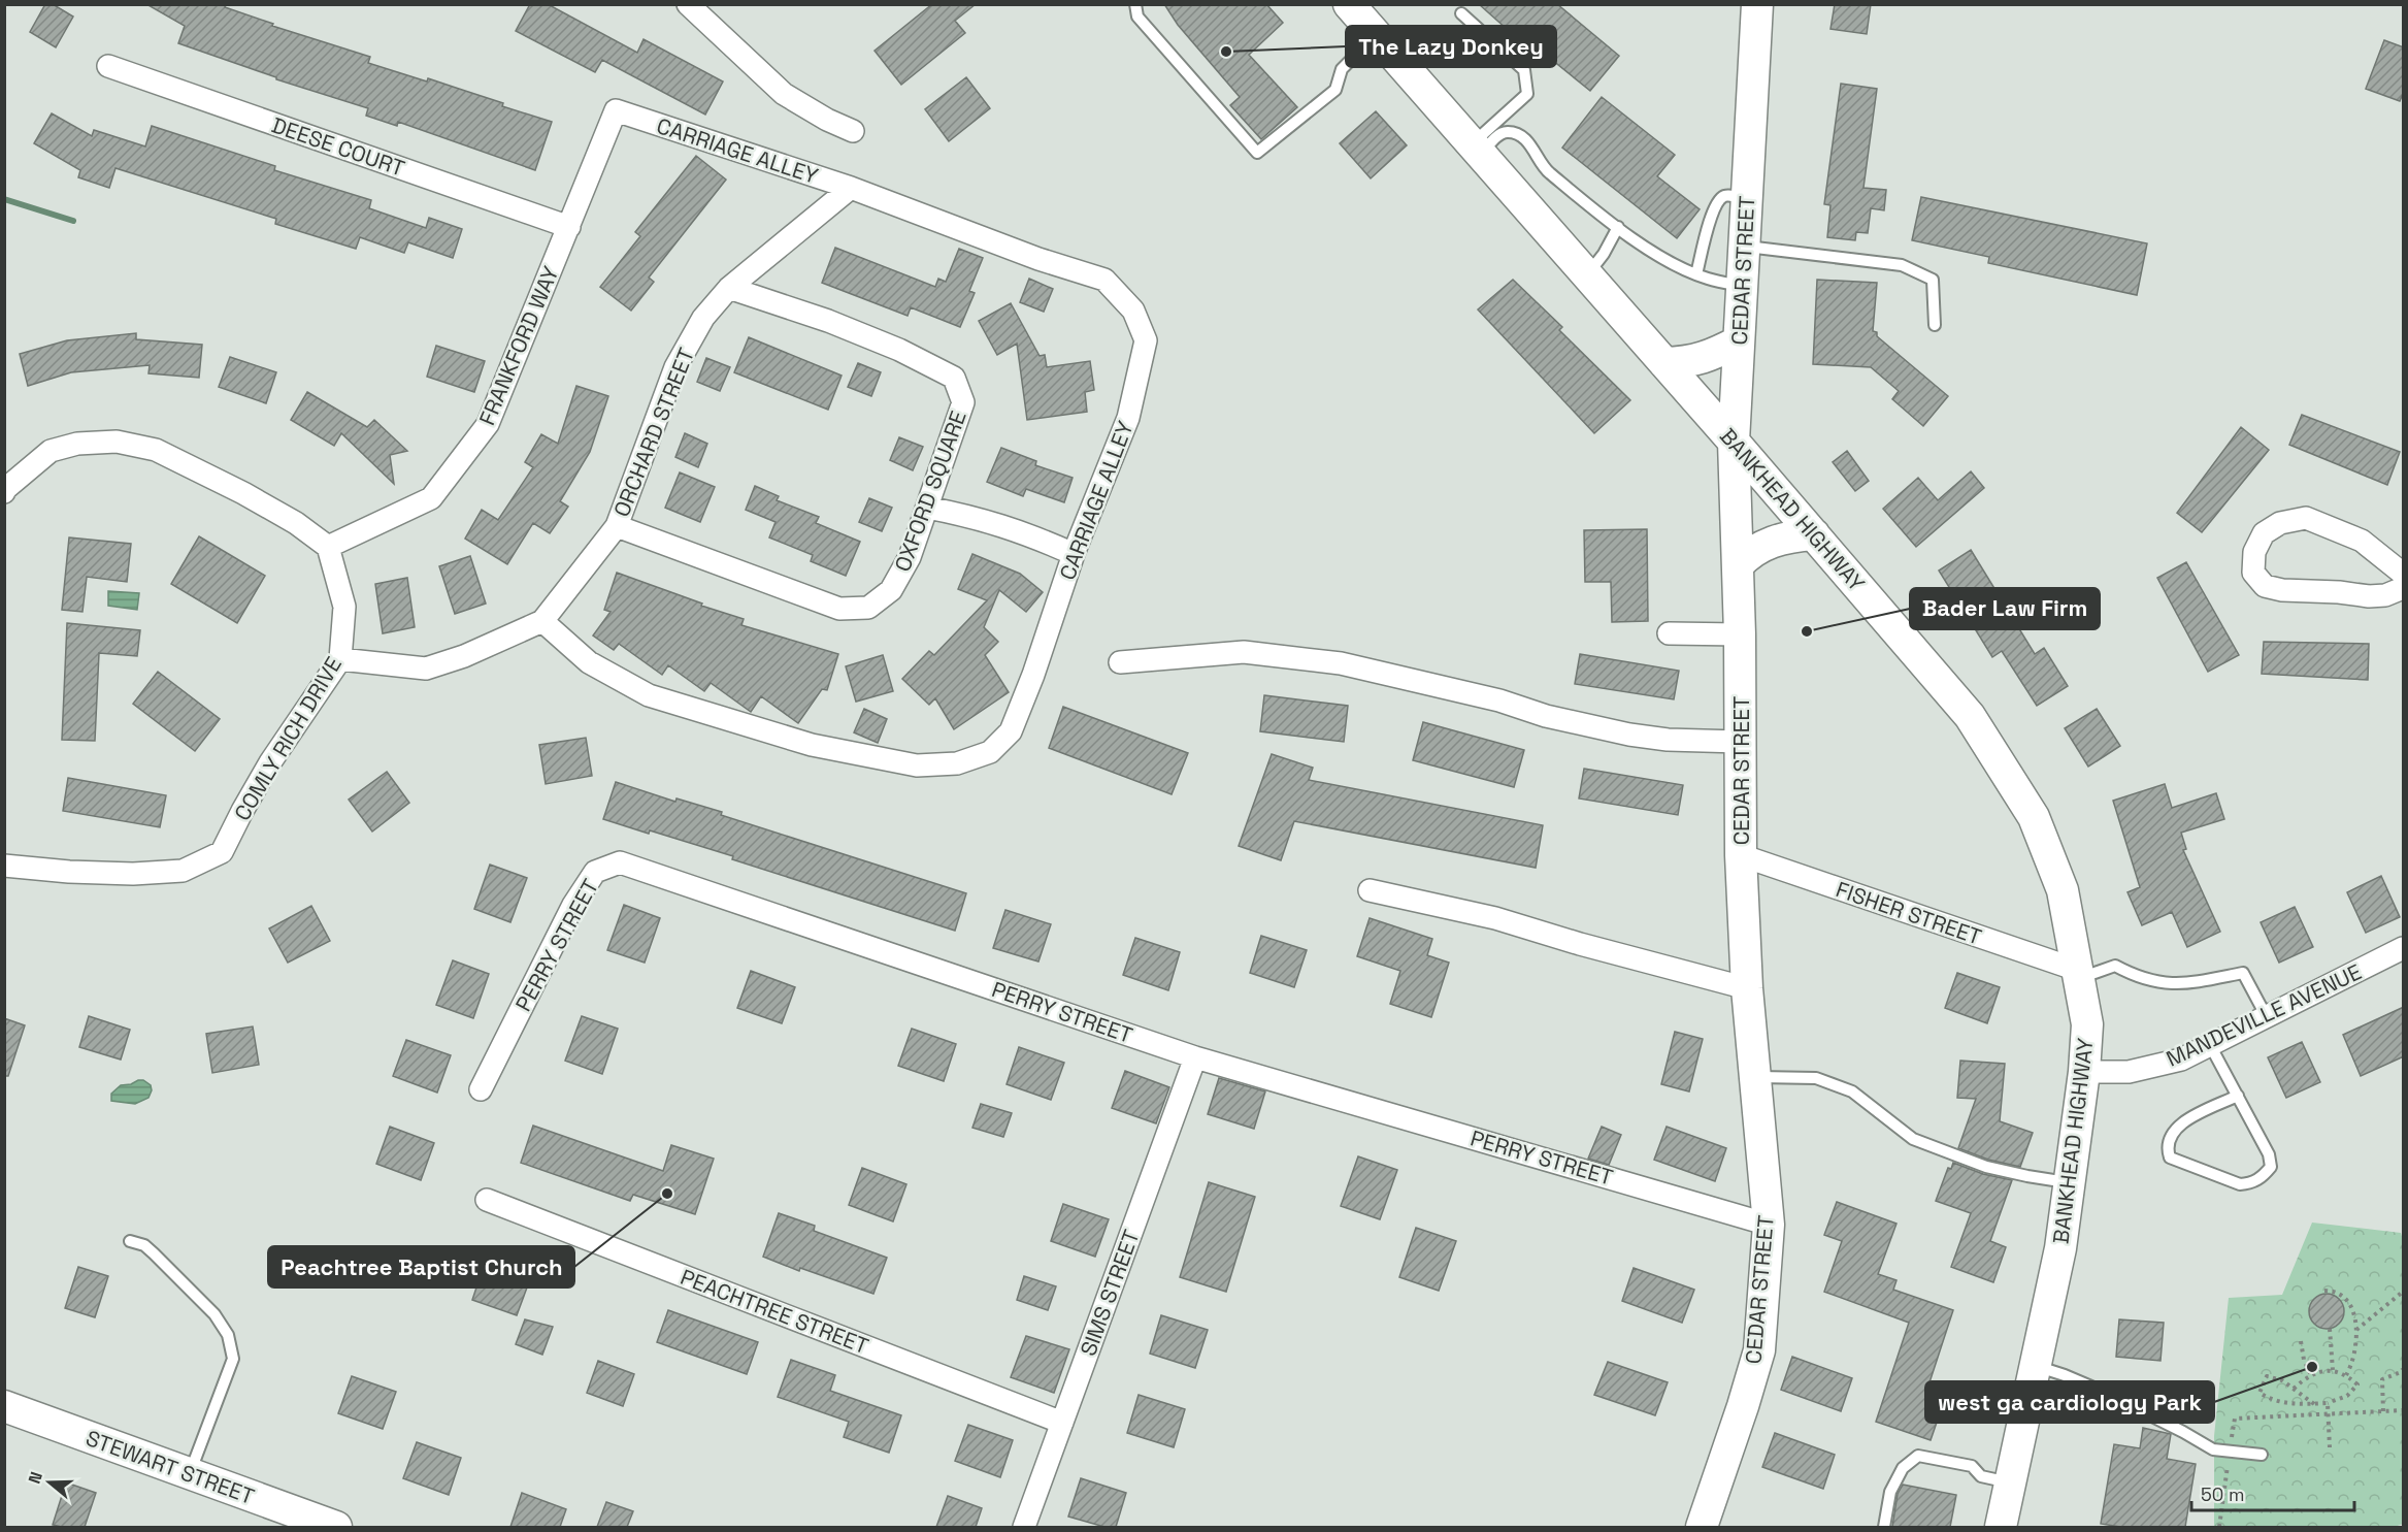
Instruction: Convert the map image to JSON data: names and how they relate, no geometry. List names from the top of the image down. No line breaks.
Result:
{"streets":{"main road":["CEDAR STREET","BANKHEAD HIGHWAY","STEWART STREET"],"street":["DEESE COURT","CARRIAGE ALLEY","FRANKFORD WAY","ORCHARD STREET","OXFORD SQUARE","COMLY RICH DRIVE","FISHER STREET","PERRY STREET","MANDEVILLE AVENUE","SIMS STREET","PEACHTREE STREET"]},"crossings":[["DEESE COURT","FRANKFORD WAY"],["CARRIAGE ALLEY","FRANKFORD WAY"],["CARRIAGE ALLEY","ORCHARD STREET"],["CEDAR STREET","BANKHEAD HIGHWAY"],["CEDAR STREET","FISHER STREET"],["CEDAR STREET","PERRY STREET"],["FRANKFORD WAY","COMLY RICH DRIVE"],["ORCHARD STREET","OXFORD SQUARE"],["ORCHARD STREET","COMLY RICH DRIVE"],["BANKHEAD HIGHWAY","FISHER STREET"],["BANKHEAD HIGHWAY","MANDEVILLE AVENUE"],["PERRY STREET","SIMS STREET"],["SIMS STREET","PEACHTREE STREET"]],"places":["The Lazy Donkey","Bader Law Firm","Peachtree Baptist Church","west ga cardiology Park"],"scale_bar":"50 m","north":"left"}
